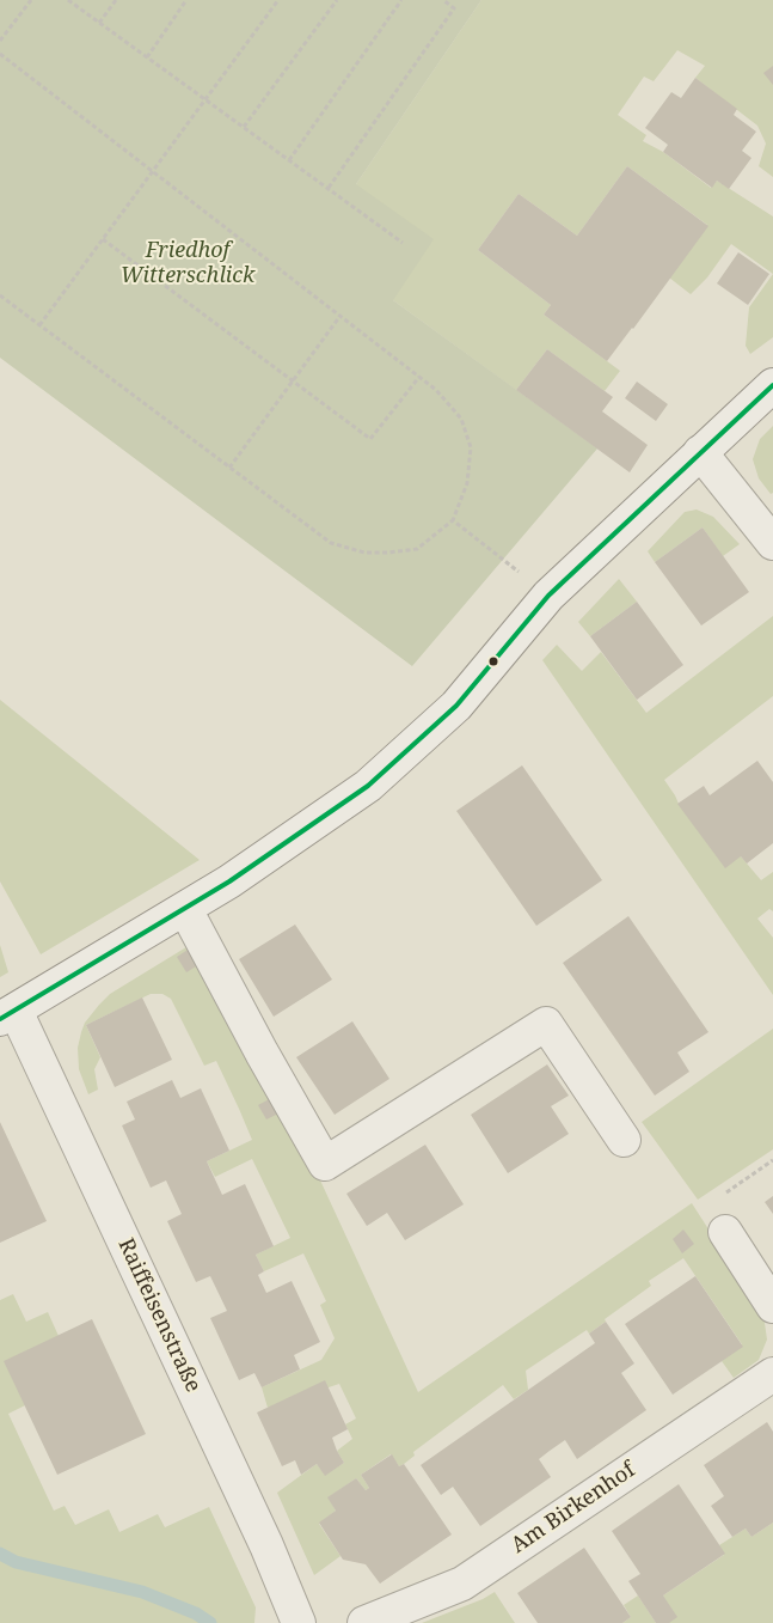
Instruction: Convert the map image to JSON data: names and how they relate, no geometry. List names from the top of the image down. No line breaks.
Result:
{"streets":{"street":["Raiffeisenstraße","Am Birkenhof"]},"parks":["Friedhof Witterschlick"]}
